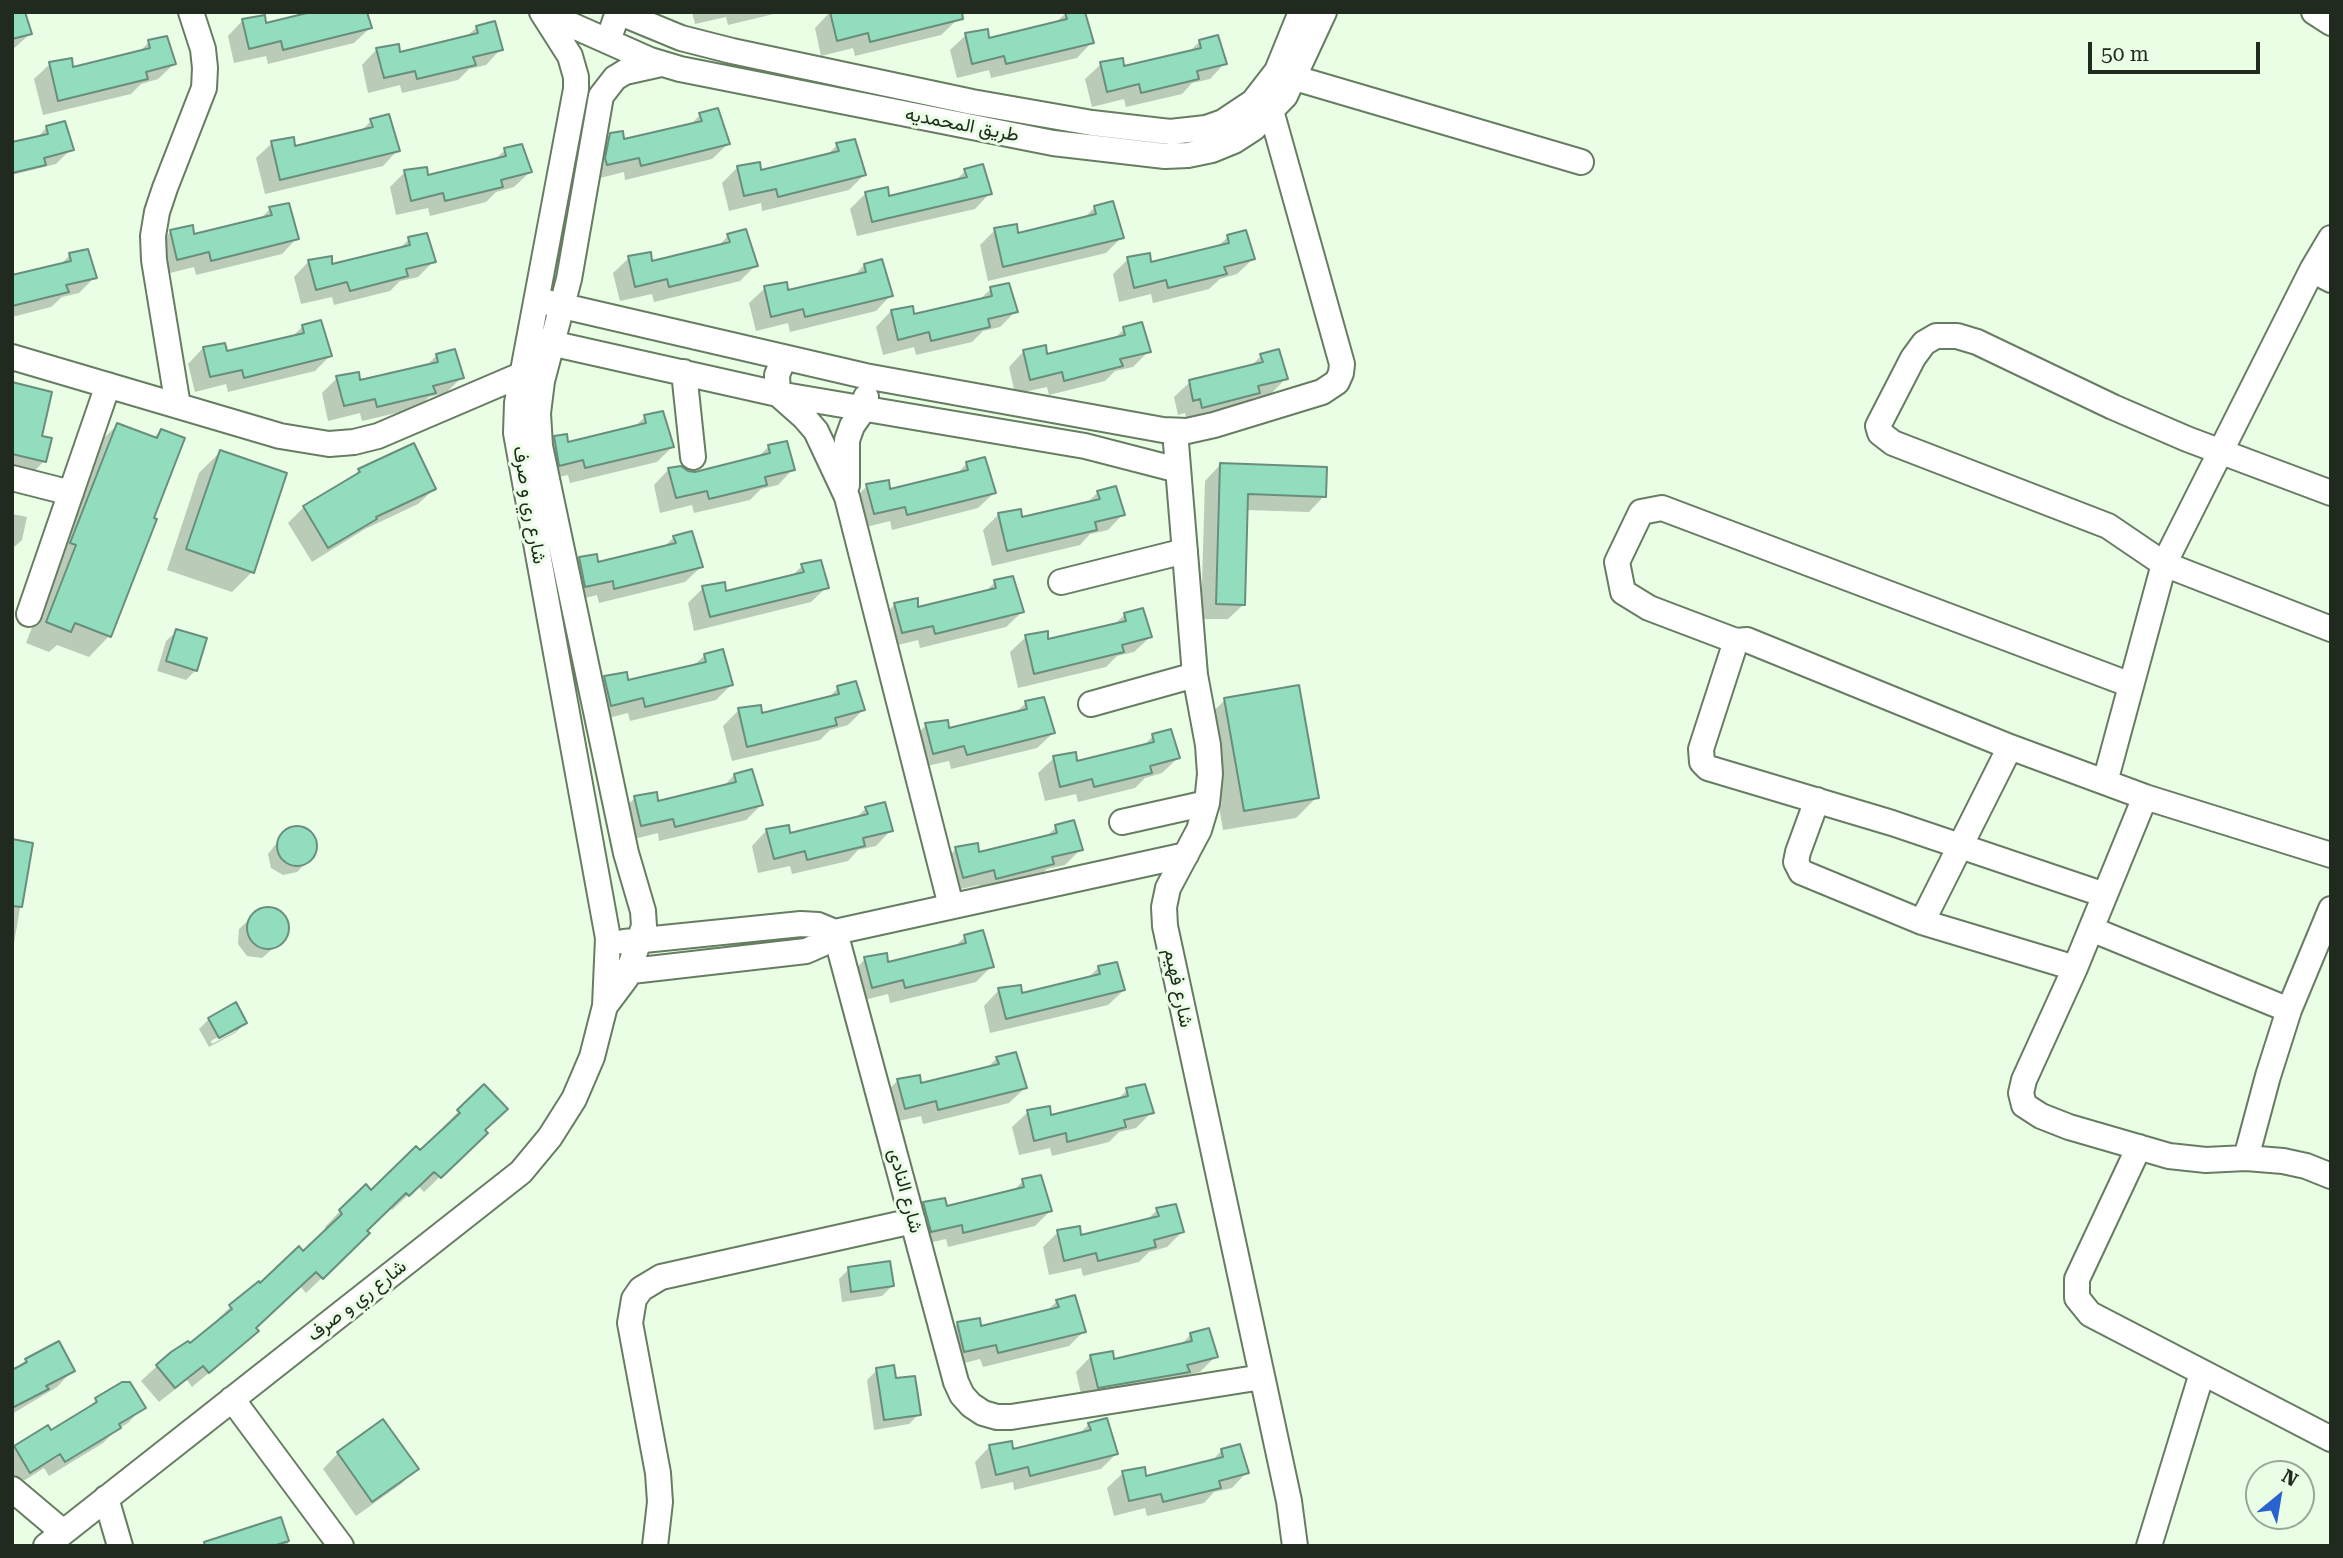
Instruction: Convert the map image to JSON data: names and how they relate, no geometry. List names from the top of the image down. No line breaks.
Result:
{"streets":{"street":["طريق المحمديه","شارع ري و صرف","شارع فهيم","شارع النادى"]},"crossings":[["طريق المحمديه","شارع ري و صرف"],["شارع فهيم","شارع النادى"]],"scale_bar":"50 m","north":"top right"}
